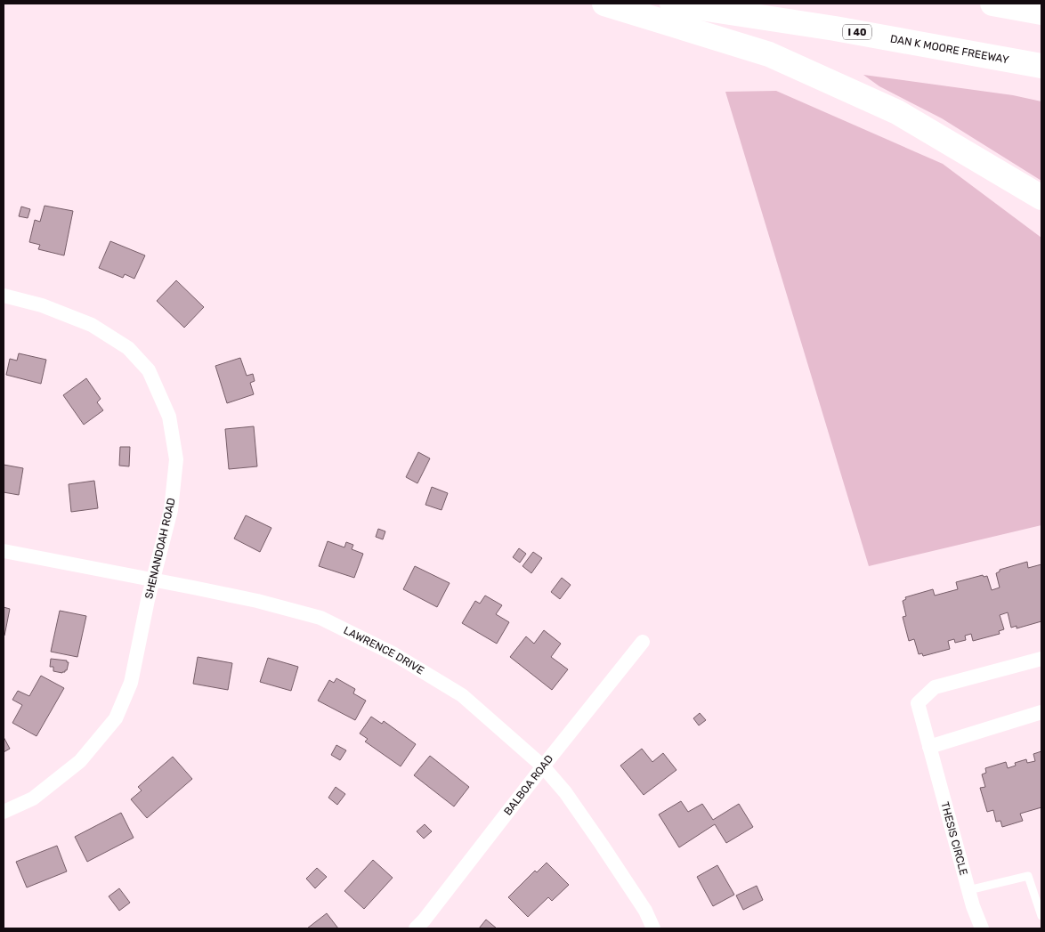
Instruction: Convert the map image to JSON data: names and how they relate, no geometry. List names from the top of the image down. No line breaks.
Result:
{"streets":{"highway":["I 40","DAN K MOORE FREEWAY"],"street":["SHENANDOAH ROAD","LAWRENCE DRIVE","BALBOA ROAD","THESIS CIRCLE"]},"crossings":[["SHENANDOAH ROAD","LAWRENCE DRIVE"],["LAWRENCE DRIVE","BALBOA ROAD"]]}
